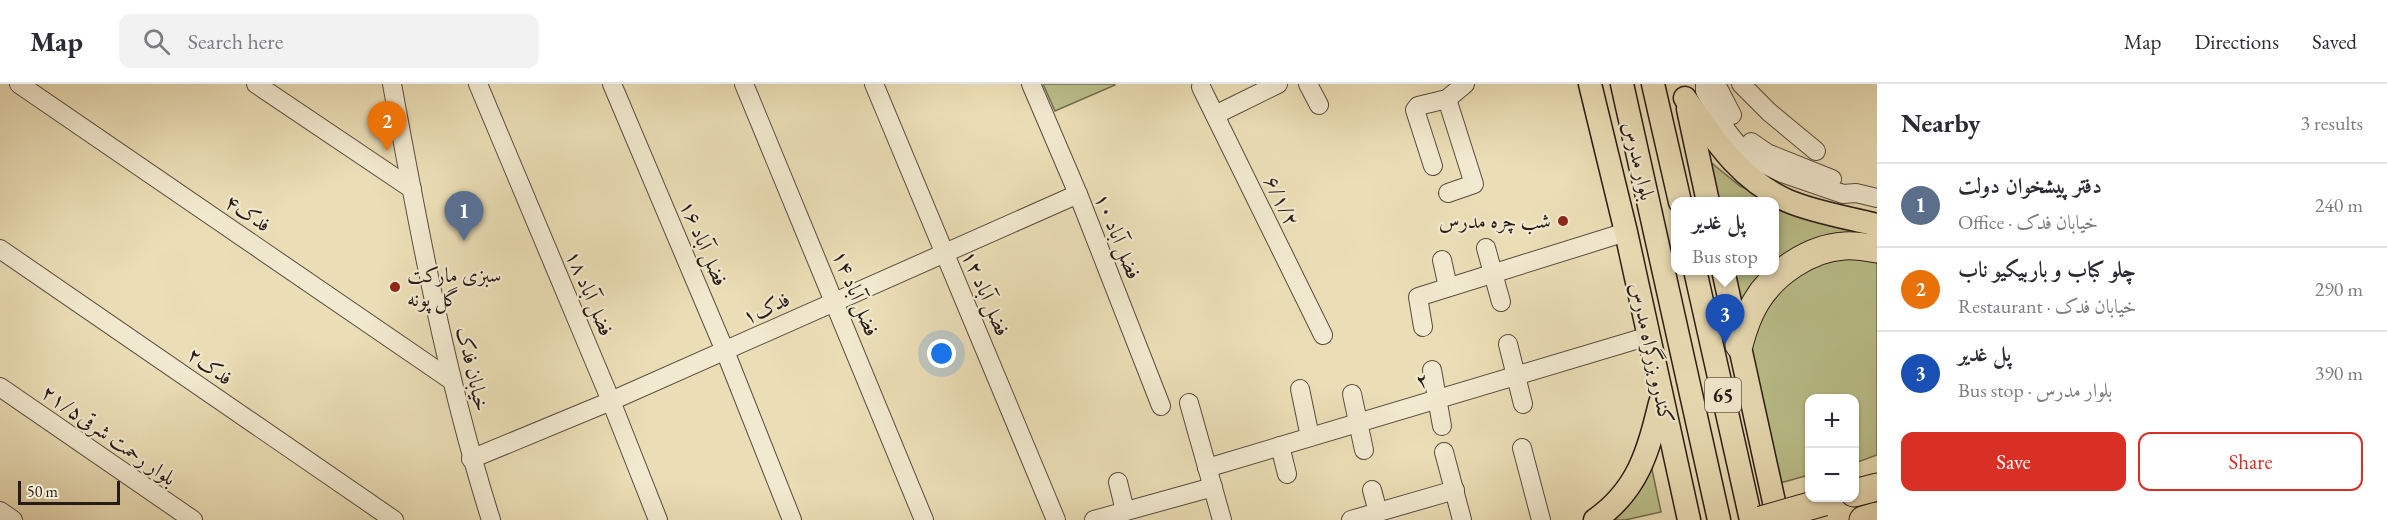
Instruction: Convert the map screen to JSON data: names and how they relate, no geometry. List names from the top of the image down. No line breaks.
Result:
{"streets":{"main road":["بلوار مدرس","کندرو بزرگراه مدرس","65"],"street":["۶/۱/۲","فدک۴","فضل آباد ۱۰","فضل آباد ۱۶","فضل آباد ۱۸","فضل آباد ۱۴","فضل آباد ۱۲","فدک۱","فدک۲","خیابان فدک","۲","بلوار رحمت شرقی۲۱/۵"]},"crossings":[["فدک۴","خیابان فدک"],["فضل آباد ۱۰","فدک۱"],["فضل آباد ۱۶","فدک۱"],["فضل آباد ۱۸","فدک۱"],["فضل آباد ۱۴","فدک۱"],["فضل آباد ۱۲","فدک۱"],["فدک۱","خیابان فدک"],["کندرو بزرگراه مدرس","۲"]],"places":["شب چره مدرس","سبزی مارکت گل پونه"],"scale_bar":"50 m","page":{"header":"Map","search":"Search here","nav":["Map","Directions","Saved"],"heading":["Nearby","3 results"],"pins":["2","1","3"],"list":[{"mark":"1","name":"دفتر پیشخوان دولت","note":"Office · خیابان فدک","value":"240 m"},{"mark":"2","name":"چلو کباب و باربیکیو ناب","note":"Restaurant · خیابان فدک","value":"290 m"},{"mark":"3","name":"پل غدیر","note":"Bus stop · بلوار مدرس","value":"390 m"}],"popup":["پل غدیر","Bus stop"],"map_buttons":["+","−"],"buttons":["Save","Share"],"scale":"50 m"}}
